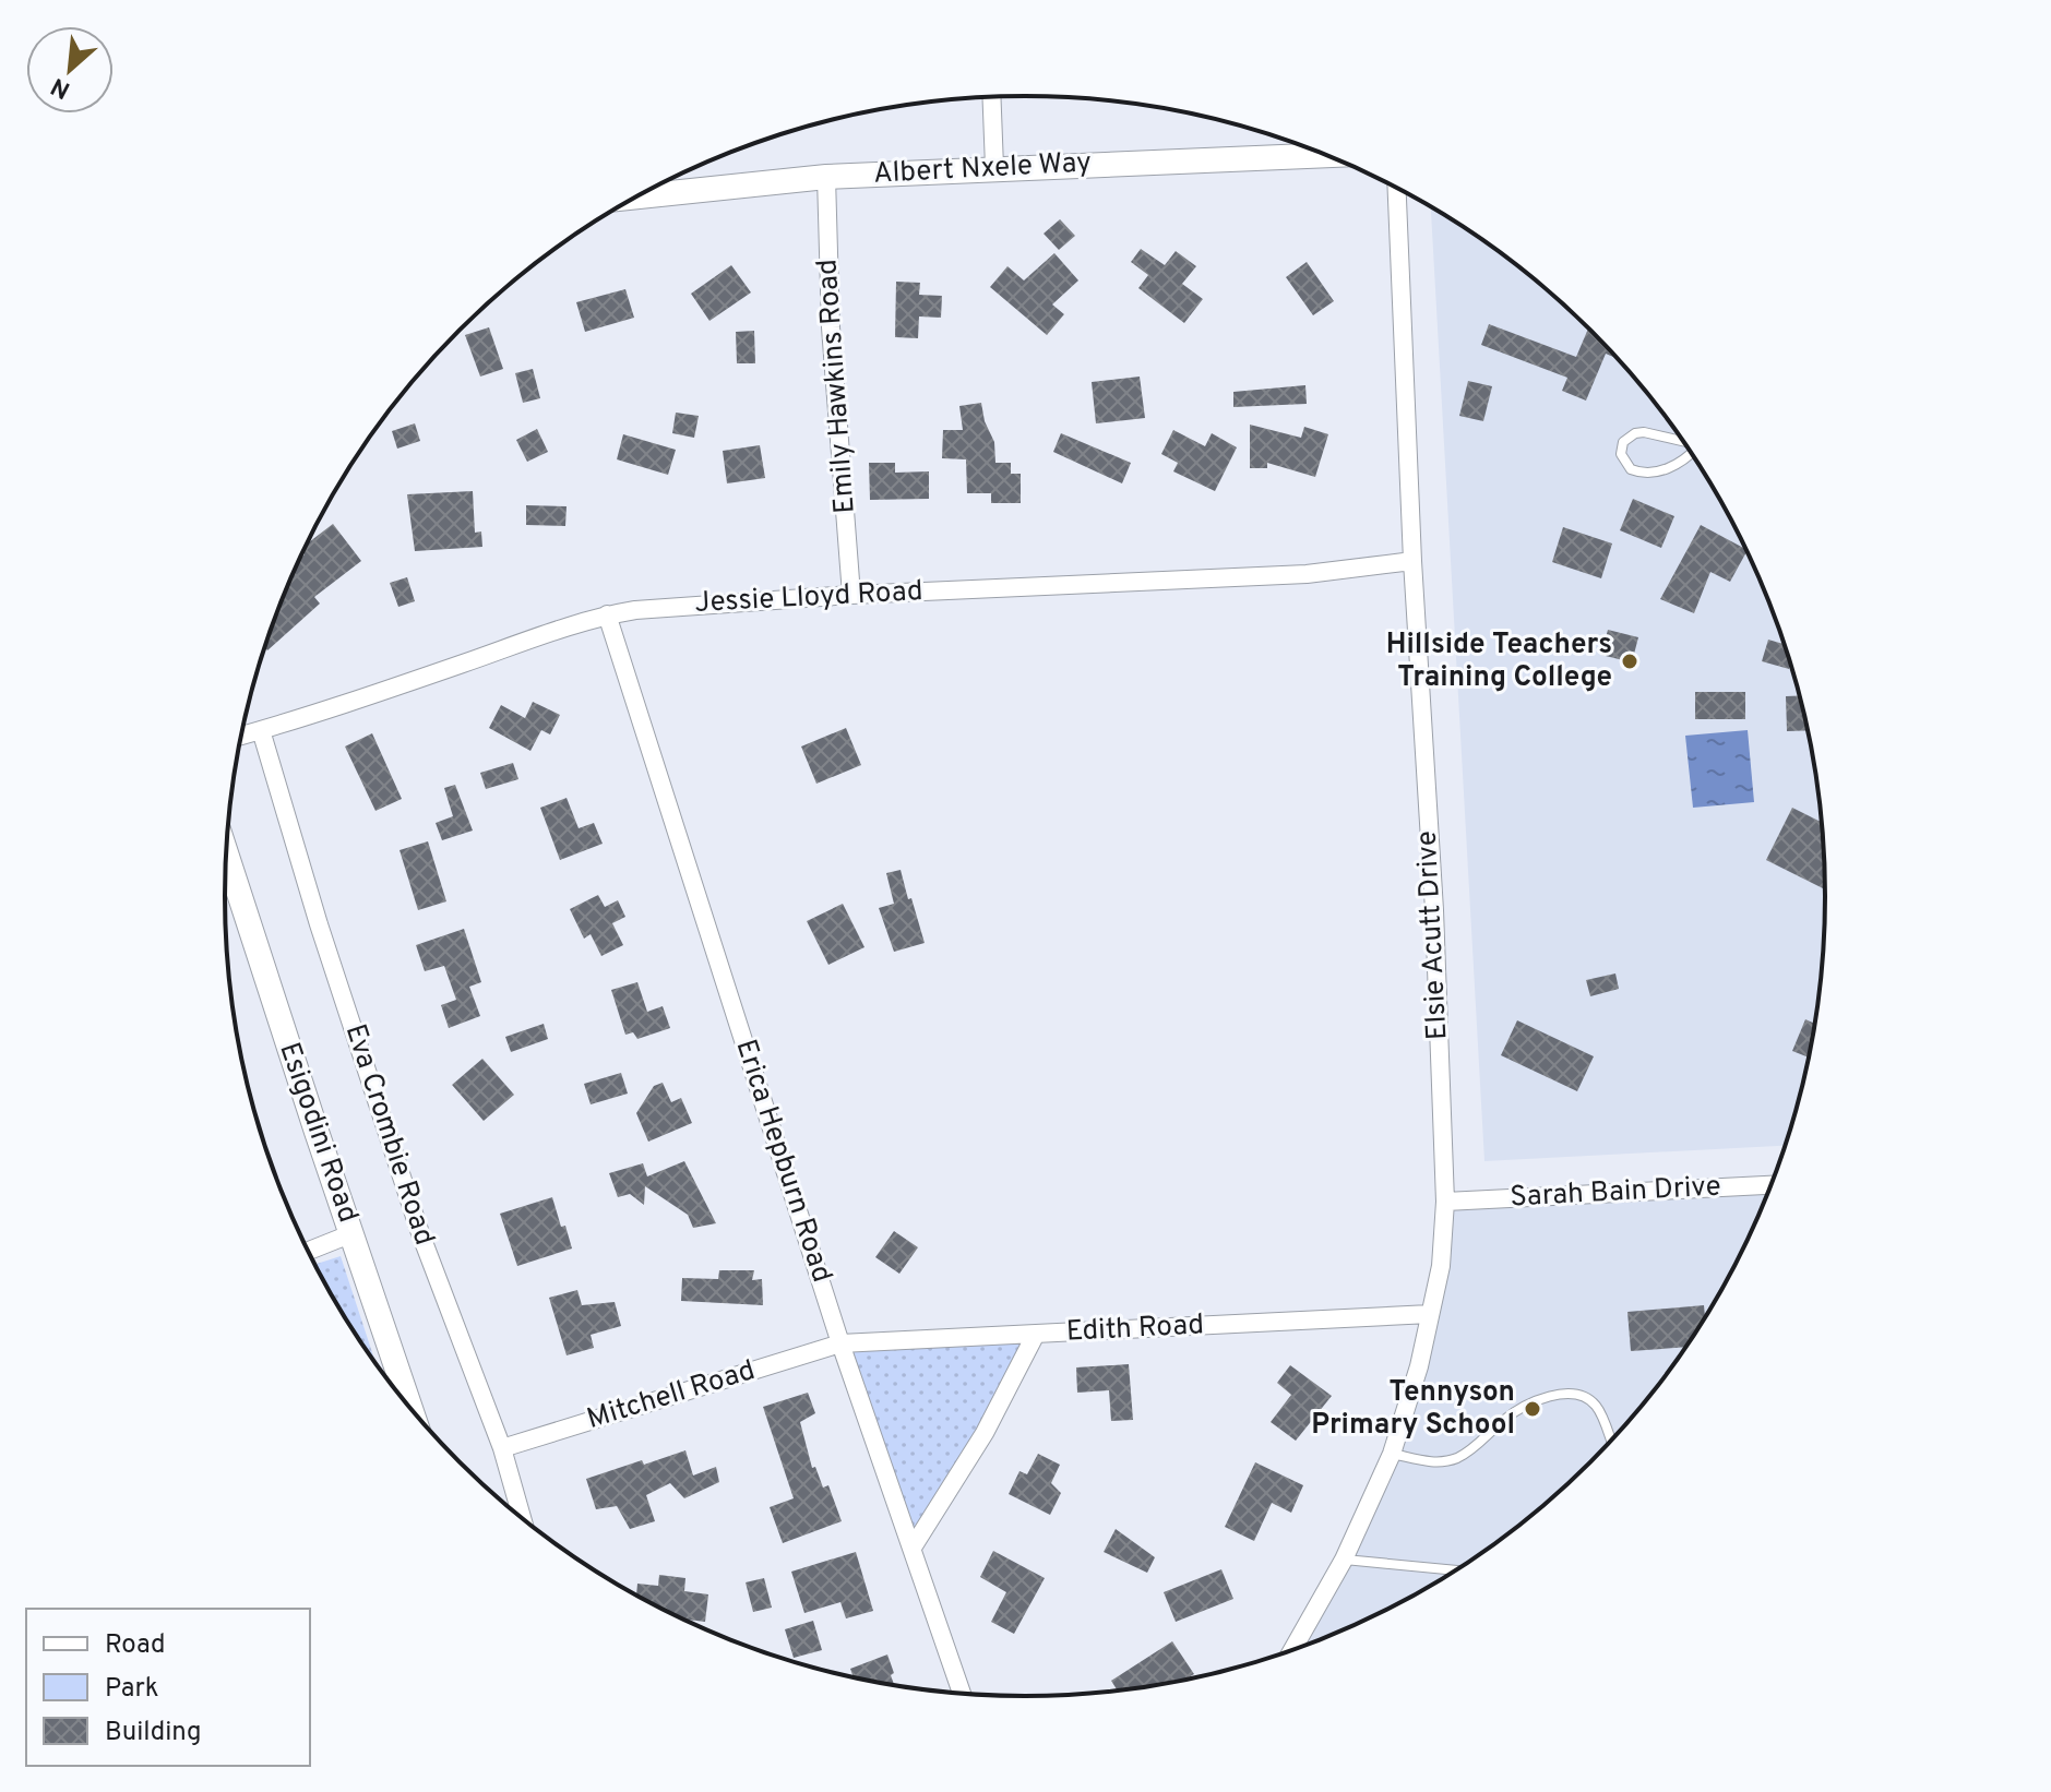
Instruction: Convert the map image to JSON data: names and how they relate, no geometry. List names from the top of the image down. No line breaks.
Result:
{"streets":{"main road":["Albert Nxele Way","Esigodini Road"],"street":["Emily Hawkins Road","Jessie Lloyd Road","Elsie Acutt Drive","Eva Crombie Road","Erica Hepburn Road","Sarah Bain Drive","Edith Road","Mitchell Road"]},"crossings":[["Albert Nxele Way","Emily Hawkins Road"],["Emily Hawkins Road","Jessie Lloyd Road"],["Jessie Lloyd Road","Elsie Acutt Drive"],["Jessie Lloyd Road","Eva Crombie Road"],["Jessie Lloyd Road","Erica Hepburn Road"],["Elsie Acutt Drive","Sarah Bain Drive"],["Elsie Acutt Drive","Edith Road"],["Eva Crombie Road","Mitchell Road"],["Erica Hepburn Road","Edith Road"],["Erica Hepburn Road","Mitchell Road"],["Edith Road","Mitchell Road"]],"places":["Hillside Teachers Training College","Tennyson Primary School"],"legend":["Road","Park","Building"],"north":"bottom left"}
